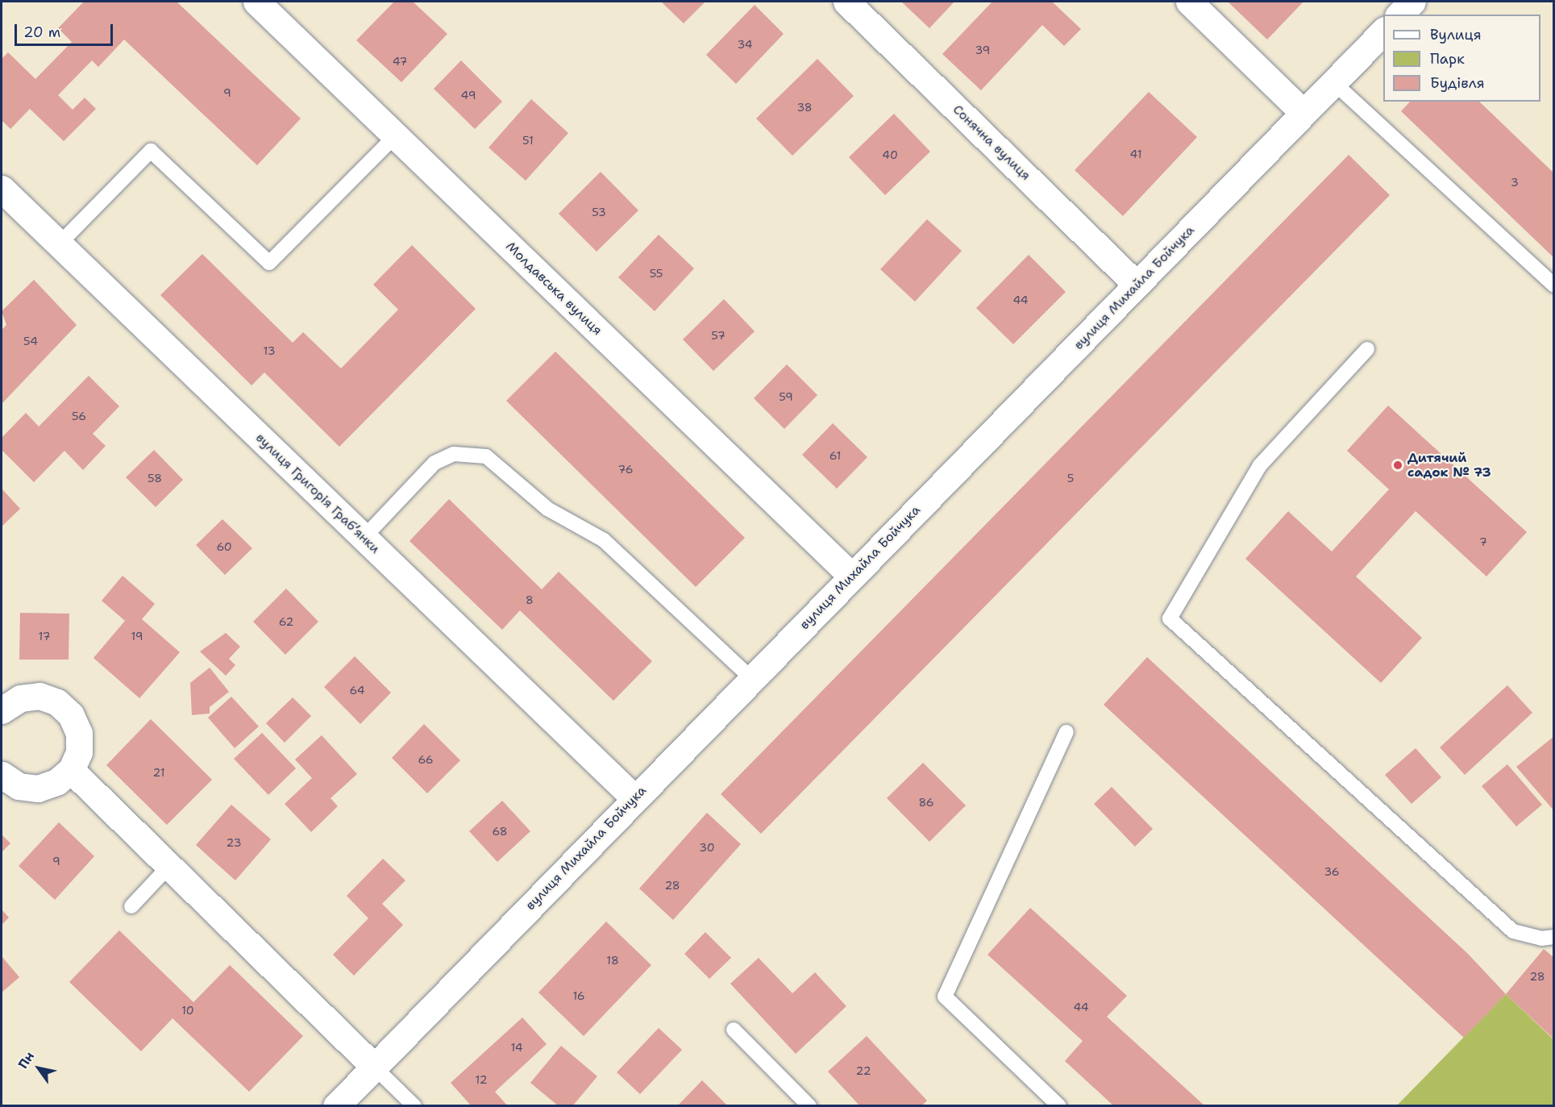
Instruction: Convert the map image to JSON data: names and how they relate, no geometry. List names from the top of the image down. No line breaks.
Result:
{"streets":{"street":["Сонячна вулиця","вулиця Михайла Бойчука","Молдавська вулиця","вулиця Григорія Грабʼянки"]},"crossings":[["Сонячна вулиця","вулиця Михайла Бойчука"],["вулиця Михайла Бойчука","Молдавська вулиця"],["вулиця Михайла Бойчука","вулиця Григорія Грабʼянки"]],"places":["Дитячий садок № 73"],"house_numbers":["34","39","47","9","49","38","51","41","40","3","53","55","44","57","54","13","59","56","61","76","58","5","7","60","8","62","17","19","64","66","21","86","68","23","30","9","36","28","18","28","16","44","10","14","22","12"],"legend":["Вулиця","Парк","Будівля"],"scale_bar":"20 m","north":"top left"}
